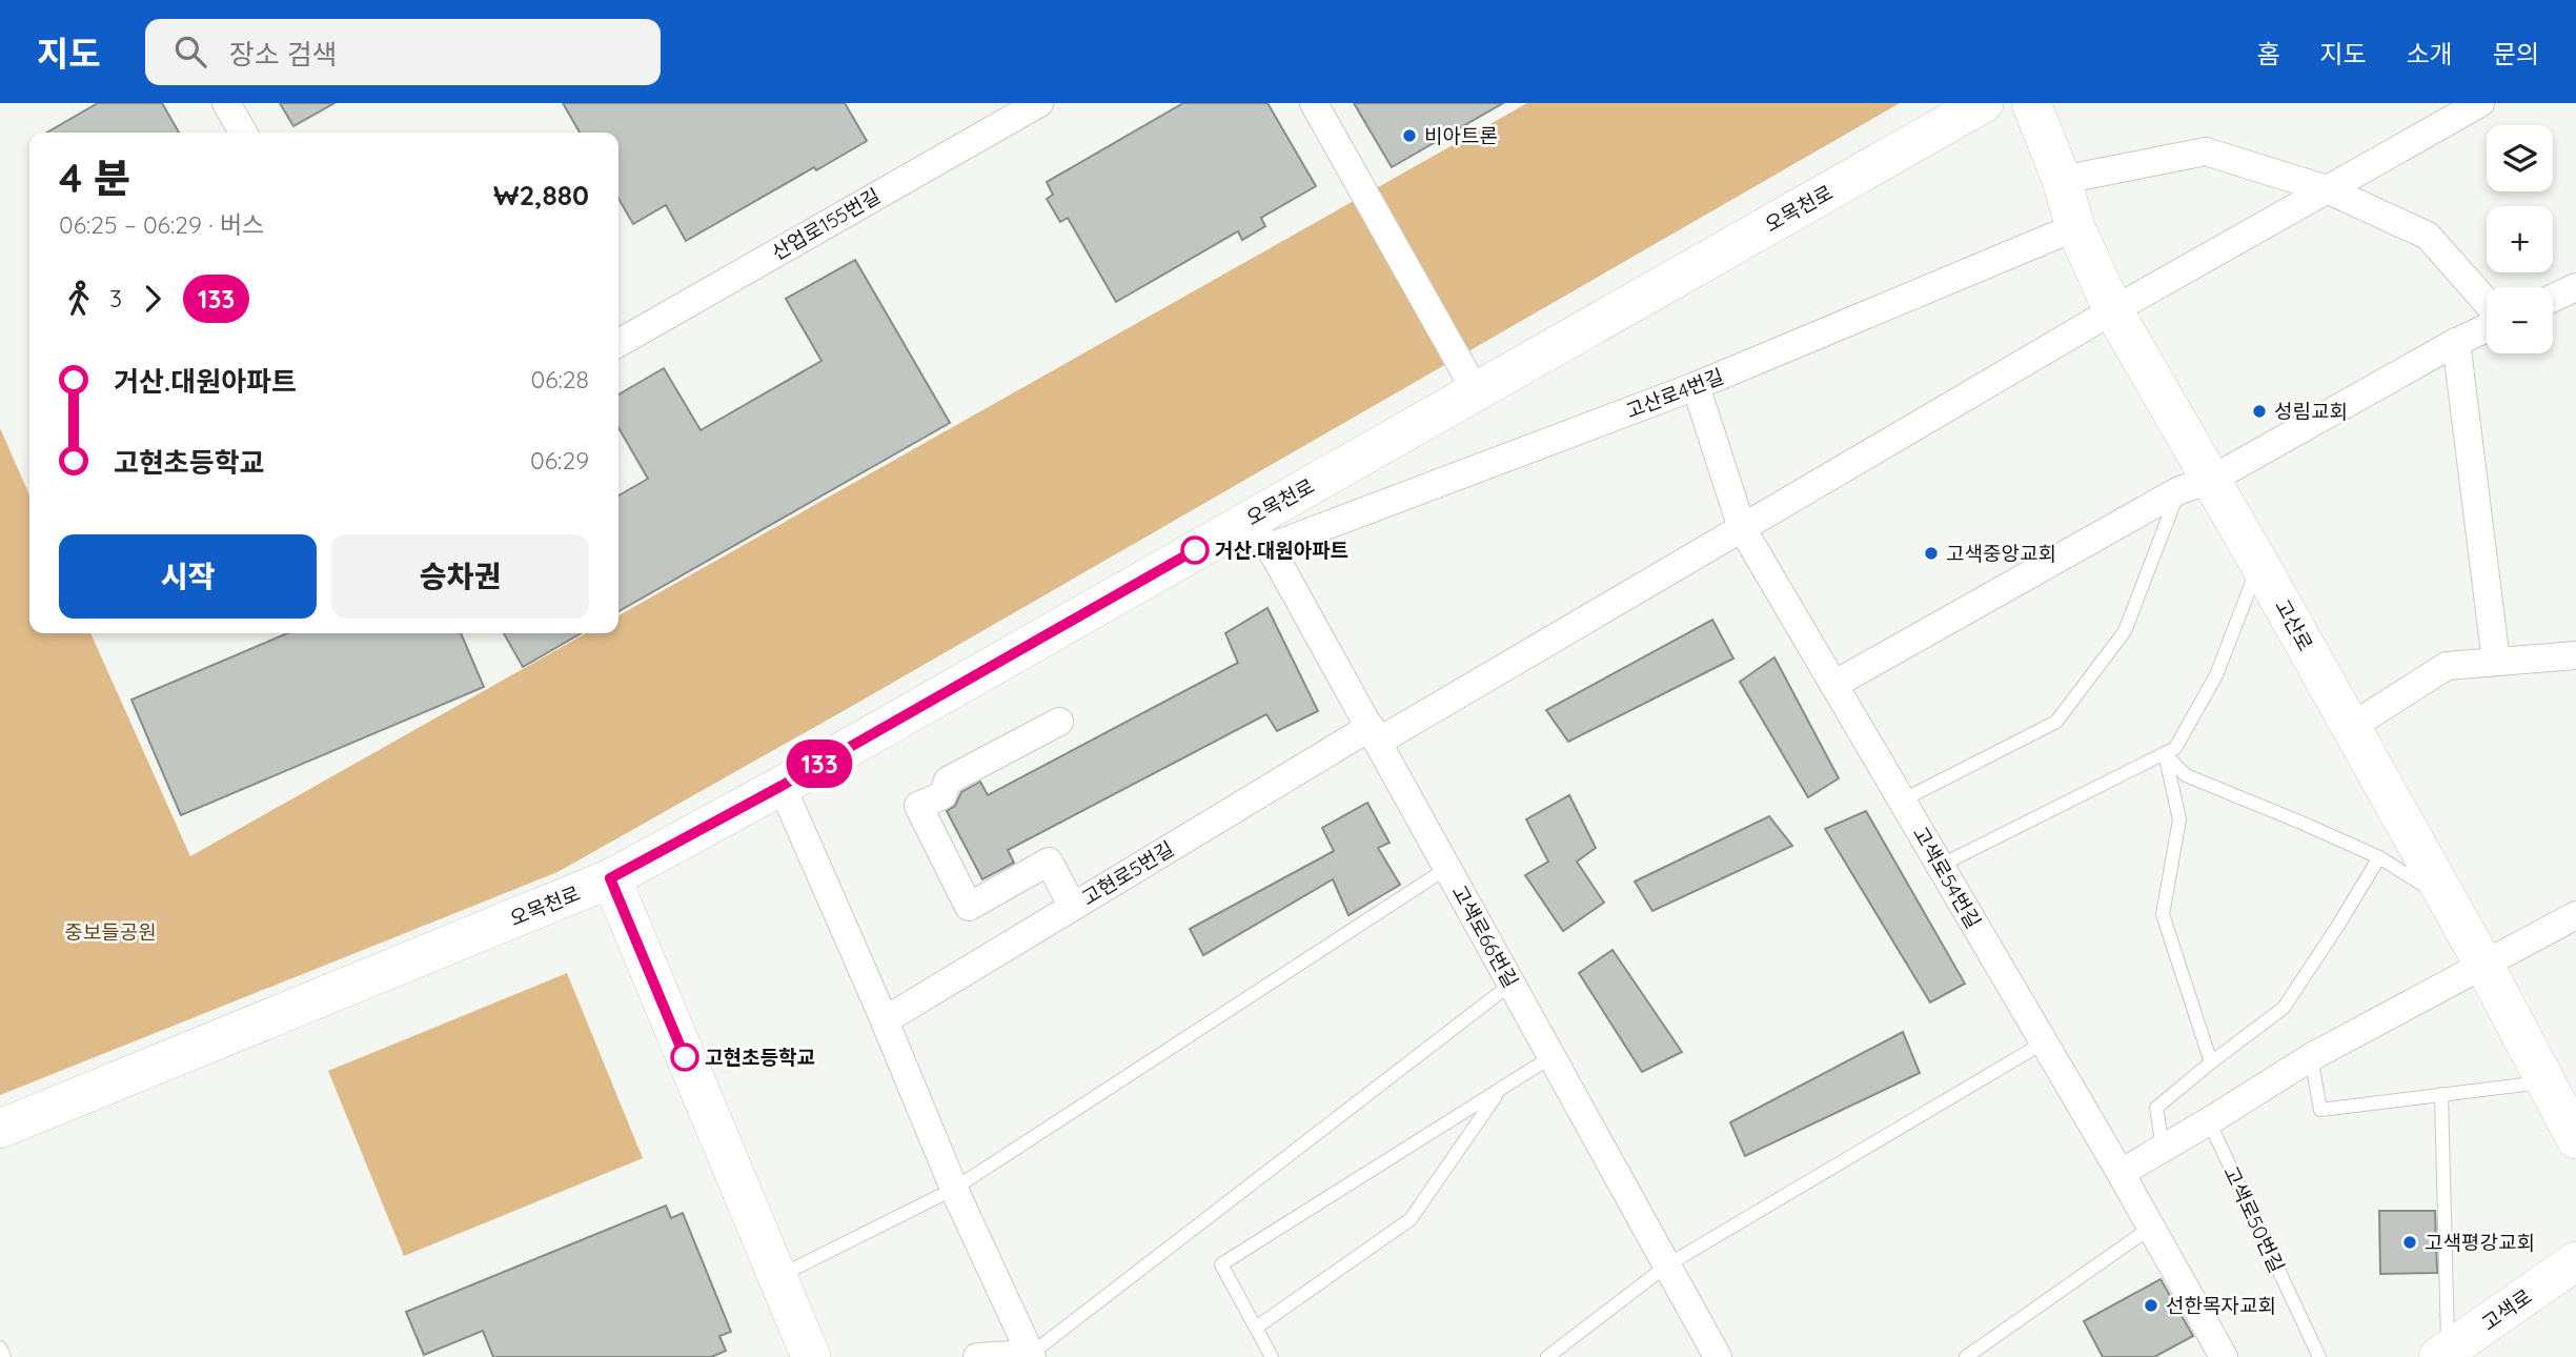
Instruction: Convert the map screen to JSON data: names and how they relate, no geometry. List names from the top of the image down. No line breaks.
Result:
{"streets":{"street":["오목천로","산업로155번길","고산로4번길","고산로","고현로5번길","고색로54번길","고색로66번길","고색로"],"lane":["고색로50번길"]},"crossings":[["오목천로","고산로4번길"],["오목천로","고색로66번길"],["고산로4번길","고산로"],["고산로4번길","고색로54번길"],["고산로4번길","고색로66번길"],["고산로","고현로5번길"],["고현로5번길","고색로54번길"],["고현로5번길","고색로66번길"]],"parks":["중보들공원"],"places":["비아트론","성림교회","거산.대원아파트","고색중앙교회","고현초등학교","고색평강교회","선한목자교회"],"lines":["bus line 133"],"page":{"header":"지도","search":"장소 검색","nav":["홈","지도","소개","문의"],"on_map":"133","map_buttons":["+","−"],"heading":["4 분","06:25 – 06:29 · 버스","₩2,880"],"legs":["3","133"],"list":[{"name":"거산.대원아파트","value":"06:28"},{"name":"고현초등학교","value":"06:29"}],"buttons":["시작","승차권"]}}
